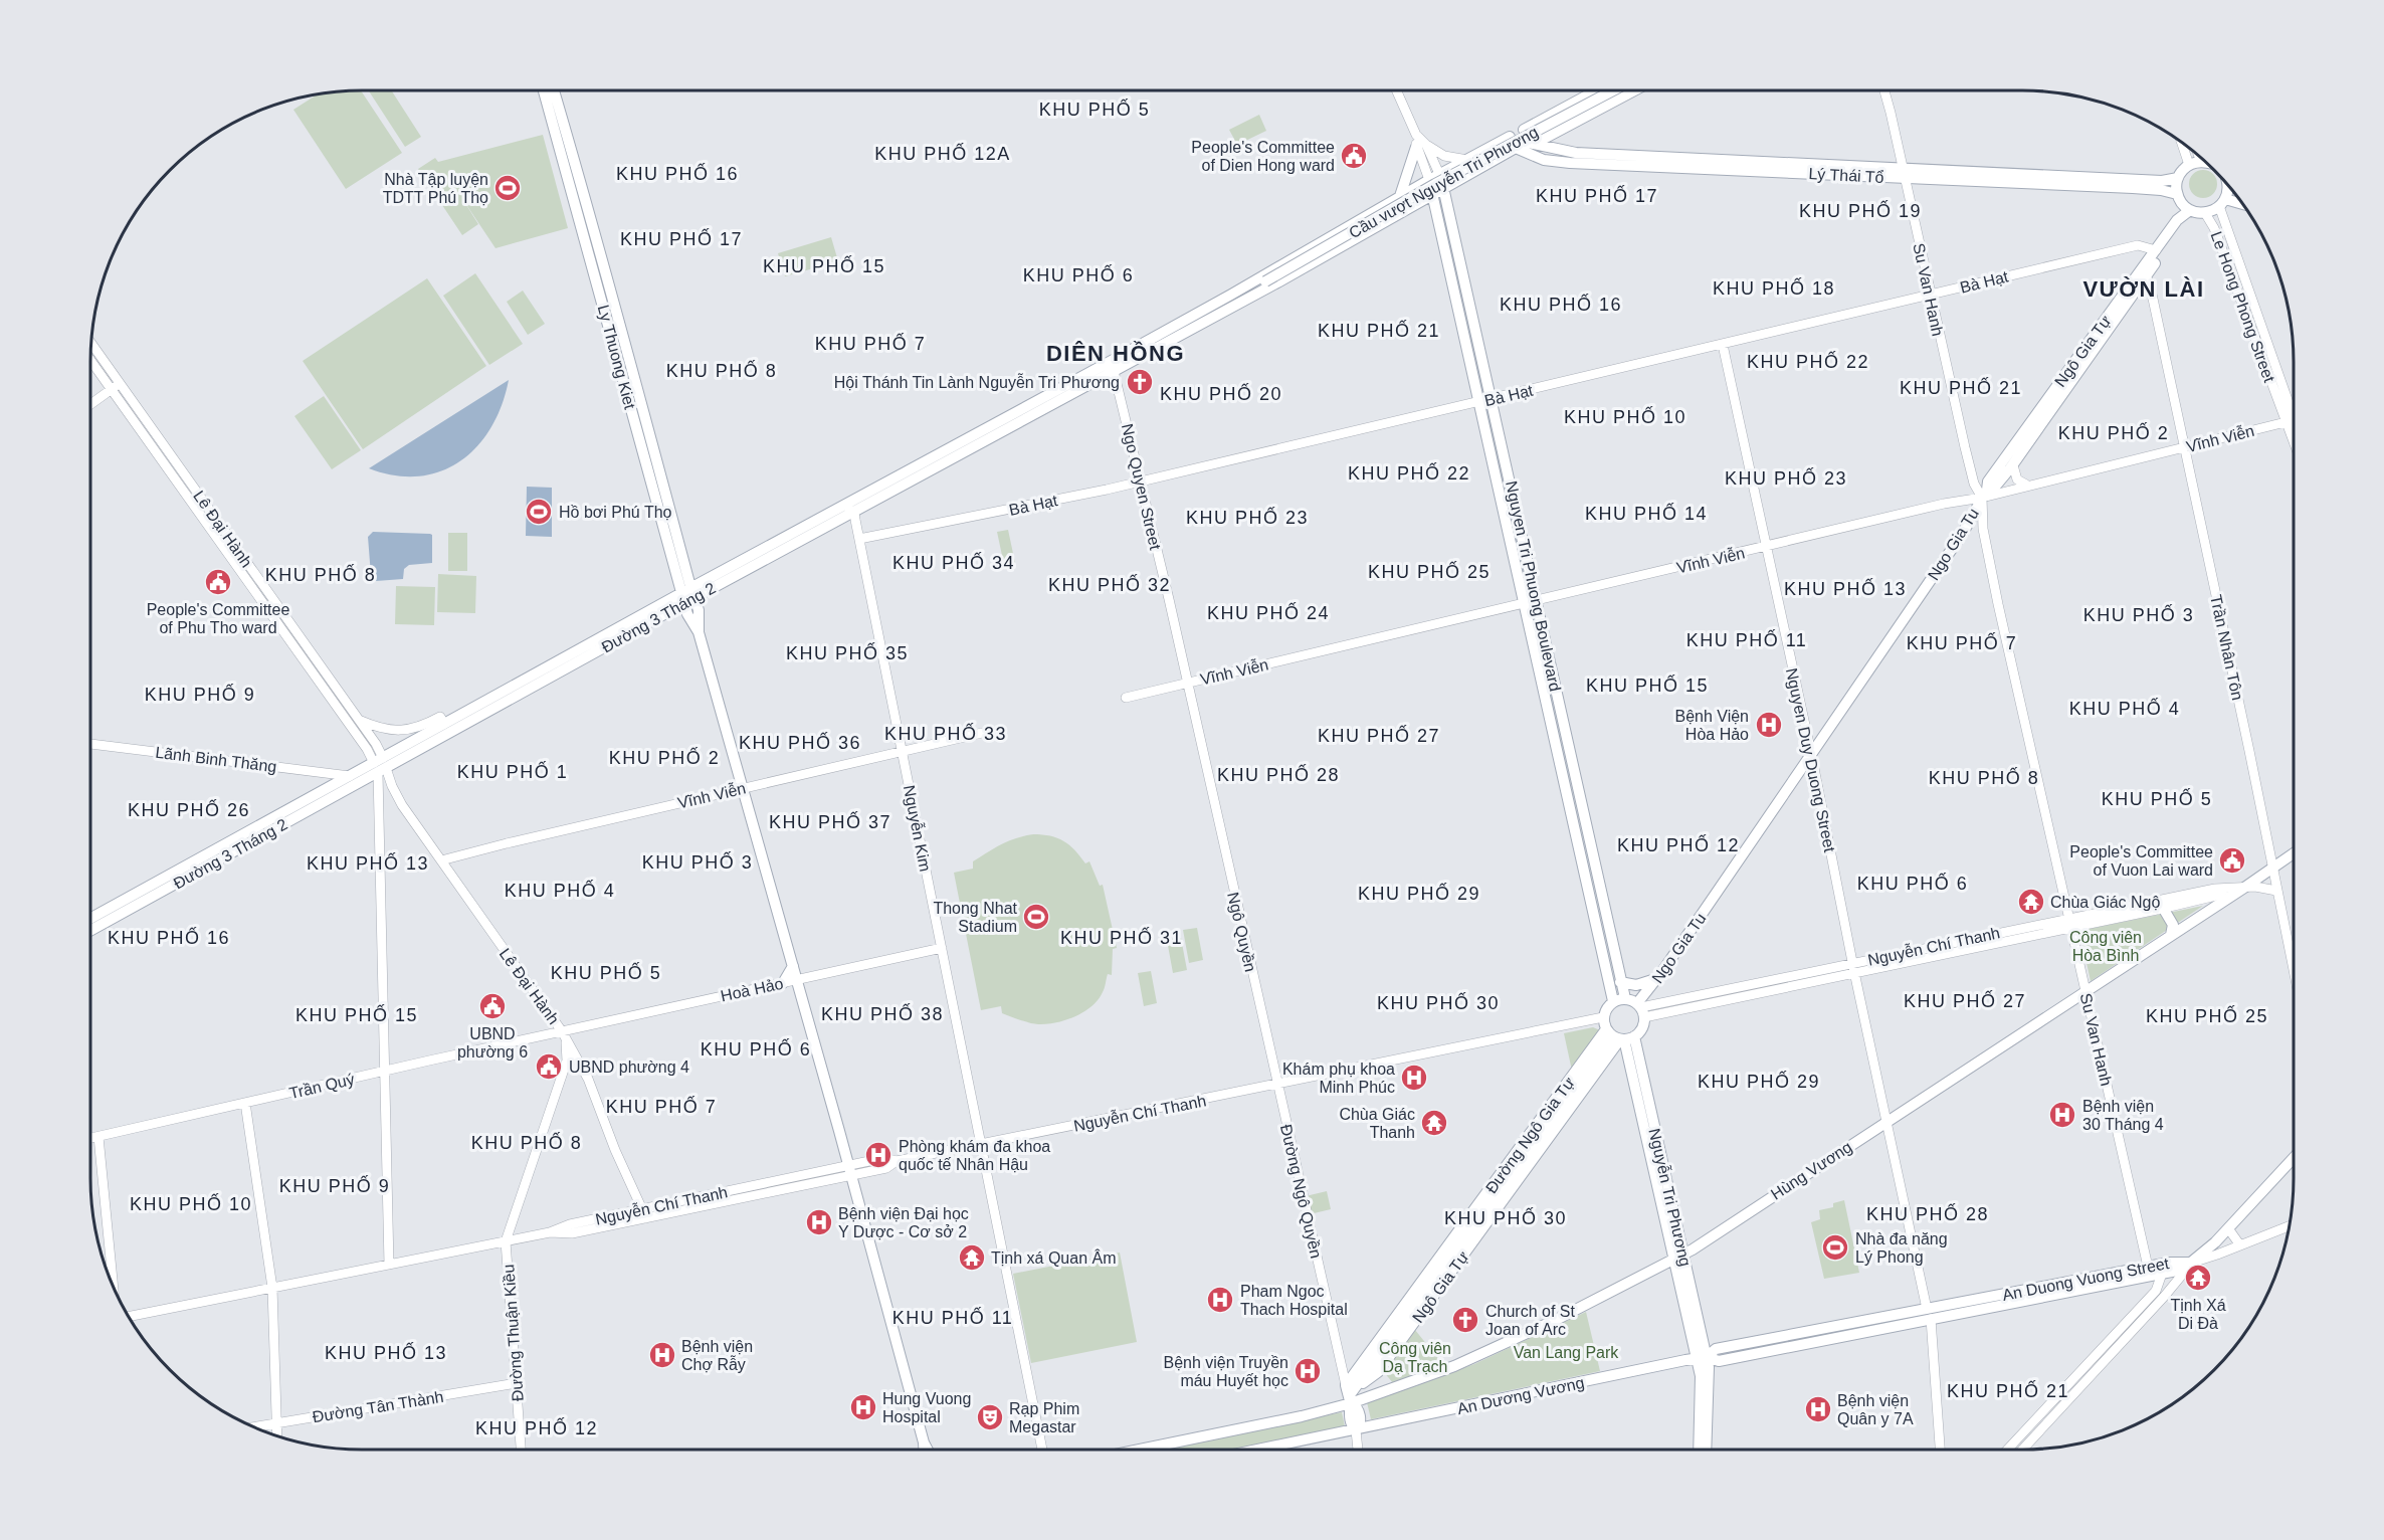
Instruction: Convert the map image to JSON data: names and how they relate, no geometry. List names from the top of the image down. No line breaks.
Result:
{"streets":{"main road":["Lý Thái Tổ","Cầu vượt Nguyễn Tri Phương","Ngô Gia Tự","Ly Thuong Kiet","Ngo Gia Tu","Nguyen Tri Phuong Boulevard","Đường 3 Tháng 2","Đường Ngô Gia Tự","Hùng Vương","Đường Ngô Quyền","Nguyễn Tri Phương","An Duong Vuong Street","An Dương Vương"],"street":["Bà Hạt","Su Van Hanh","Le Hong Phong Street","Vĩnh Viễn","Ngo Quyen Street","Lê Đại Hành","Trần Nhân Tôn","Lãnh Binh Thăng","Nguyen Duy Duong Street","Nguyễn Kim","Nguyễn Chí Thanh","Hoà Hảo","Trần Quý","Đường Thuận Kiều","Đường Tân Thành"]},"crossings":[["Lý Thái Tổ","Su Van Hanh"],["Lý Thái Tổ","Đường 3 Tháng 2"],["Cầu vượt Nguyễn Tri Phương","Đường 3 Tháng 2"],["Bà Hạt","Su Van Hanh"],["Bà Hạt","Ngô Gia Tự"],["Bà Hạt","Ngo Quyen Street"],["Bà Hạt","Nguyen Tri Phuong Boulevard"],["Bà Hạt","Nguyen Duy Duong Street"],["Bà Hạt","Nguyễn Kim"],["Su Van Hanh","Ngô Gia Tự"],["Su Van Hanh","Vĩnh Viễn"],["Su Van Hanh","Ngo Gia Tu"],["Su Van Hanh","Nguyễn Chí Thanh"],["Su Van Hanh","Hùng Vương"],["Su Van Hanh","An Duong Vuong Street"],["Le Hong Phong Street","Vĩnh Viễn"],["Ngô Gia Tự","Vĩnh Viễn"],["Ngô Gia Tự","Ngo Gia Tu"],["Ngô Gia Tự","Nguyen Tri Phuong Boulevard"],["Ngô Gia Tự","Nguyễn Chí Thanh"],["Ngô Gia Tự","Đường Ngô Gia Tự"],["Ngô Gia Tự","Hùng Vương"],["Ngô Gia Tự","Đường Ngô Quyền"],["Ngô Gia Tự","Nguyễn Tri Phương"],["Ly Thuong Kiet","Vĩnh Viễn"],["Ly Thuong Kiet","Đường 3 Tháng 2"],["Ly Thuong Kiet","Nguyễn Chí Thanh"],["Ly Thuong Kiet","Hoà Hảo"],["Vĩnh Viễn","Ngo Quyen Street"],["Vĩnh Viễn","Lê Đại Hành"],["Vĩnh Viễn","Ngo Gia Tu"],["Vĩnh Viễn","Nguyen Tri Phuong Boulevard"],["Vĩnh Viễn","Trần Nhân Tôn"],["Vĩnh Viễn","Nguyen Duy Duong Street"],["Vĩnh Viễn","Nguyễn Kim"],["Ngo Quyen Street","Đường 3 Tháng 2"],["Ngo Quyen Street","Nguyễn Chí Thanh"],["Ngo Quyen Street","Đường Ngô Quyền"],["Lê Đại Hành","Đường 3 Tháng 2"],["Lê Đại Hành","Nguyễn Chí Thanh"],["Lê Đại Hành","Hoà Hảo"],["Lê Đại Hành","Trần Quý"],["Ngo Gia Tu","Nguyen Tri Phuong Boulevard"],["Ngo Gia Tu","Trần Nhân Tôn"],["Ngo Gia Tu","Nguyen Duy Duong Street"],["Ngo Gia Tu","Nguyễn Chí Thanh"],["Ngo Gia Tu","Đường Ngô Gia Tự"],["Ngo Gia Tu","Nguyễn Tri Phương"],["Nguyen Tri Phuong Boulevard","Đường 3 Tháng 2"],["Nguyen Tri Phuong Boulevard","Nguyễn Chí Thanh"],["Nguyen Tri Phuong Boulevard","Đường Ngô Gia Tự"],["Nguyen Tri Phuong Boulevard","Nguyễn Tri Phương"],["Đường 3 Tháng 2","Lãnh Binh Thăng"],["Đường 3 Tháng 2","Nguyễn Kim"],["Trần Nhân Tôn","Nguyễn Chí Thanh"],["Trần Nhân Tôn","Hùng Vương"],["Nguyen Duy Duong Street","Nguyễn Chí Thanh"],["Nguyen Duy Duong Street","Hùng Vương"],["Nguyen Duy Duong Street","An Duong Vuong Street"],["Nguyễn Kim","Nguyễn Chí Thanh"],["Nguyễn Kim","Hoà Hảo"],["Nguyễn Chí Thanh","Đường Ngô Gia Tự"],["Nguyễn Chí Thanh","Hùng Vương"],["Nguyễn Chí Thanh","Đường Ngô Quyền"],["Nguyễn Chí Thanh","Nguyễn Tri Phương"],["Hoà Hảo","Trần Quý"],["Đường Ngô Gia Tự","Nguyễn Tri Phương"],["Hùng Vương","Đường Ngô Quyền"],["Hùng Vương","Nguyễn Tri Phương"],["Đường Ngô Quyền","An Dương Vương"],["Nguyễn Tri Phương","An Duong Vuong Street"],["Nguyễn Tri Phương","An Dương Vương"],["An Duong Vuong Street","An Dương Vương"],["Đường Thuận Kiều","Đường Tân Thành"]],"districts":["KHU PHỐ 5","KHU PHỐ 12A","KHU PHỐ 16","KHU PHỐ 17","KHU PHỐ 19","KHU PHỐ 17","KHU PHỐ 15","KHU PHỐ 6","KHU PHỐ 18","VƯỜN LÀI","KHU PHỐ 16","KHU PHỐ 21","KHU PHỐ 7","DIÊN HỒNG","KHU PHỐ 22","KHU PHỐ 8","KHU PHỐ 21","KHU PHỐ 20","KHU PHỐ 10","KHU PHỐ 2","KHU PHỐ 22","KHU PHỐ 23","KHU PHỐ 14","KHU PHỐ 23","KHU PHỐ 34","KHU PHỐ 25","KHU PHỐ 8","KHU PHỐ 32","KHU PHỐ 13","KHU PHỐ 24","KHU PHỐ 3","KHU PHỐ 11","KHU PHỐ 7","KHU PHỐ 35","KHU PHỐ 15","KHU PHỐ 9","KHU PHỐ 4","KHU PHỐ 33","KHU PHỐ 27","KHU PHỐ 36","KHU PHỐ 2","KHU PHỐ 1","KHU PHỐ 28","KHU PHỐ 8","KHU PHỐ 5","KHU PHỐ 26","KHU PHỐ 37","KHU PHỐ 12","KHU PHỐ 3","KHU PHỐ 13","KHU PHỐ 6","KHU PHỐ 4","KHU PHỐ 29","KHU PHỐ 16","KHU PHỐ 31","KHU PHỐ 5","KHU PHỐ 27","KHU PHỐ 30","KHU PHỐ 38","KHU PHỐ 15","KHU PHỐ 25","KHU PHỐ 6","KHU PHỐ 29","KHU PHỐ 7","KHU PHỐ 8","KHU PHỐ 9","KHU PHỐ 10","KHU PHỐ 28","KHU PHỐ 30","KHU PHỐ 11","KHU PHỐ 13","KHU PHỐ 21","KHU PHỐ 12"],"parks":["Công viên Hòa Bình","Công viên Dạ Trạch","Van Lang Park"],"places":{"public building":["People's Committee of Dien Hong ward","People's Committee of Phu Tho ward","People's Committee of Vuon Lai ward","UBND phường 6","UBND phường 4"],"sports":["Nhà Tập luyện TDTT Phú Thọ","Hồ bơi Phú Thọ","Thong Nhat Stadium","Nhà đa năng Lý Phong"],"church":["Hội Thánh Tin Lành Nguyễn Tri Phương","Church of St Joan of Arc"],"hospital":["Bệnh Viện Hòa Hảo","Khám phụ khoa Minh Phúc","Bệnh viện 30 Tháng 4","Phòng khám đa khoa quốc tế Nhân Hậu","Bệnh viện Đại học Y Dược - Cơ sở 2","Pham Ngoc Thach Hospital","Bệnh viện Chợ Rẫy","Bệnh viện Truyền máu Huyết học","Hung Vuong Hospital","Bệnh viện Quân y 7A"],"temple":["Chùa Giác Ngộ","Chùa Giác Thanh","Tịnh xá Quan Âm","Tịnh Xá Di Đà"],"theatre":["Rạp Phim Megastar"]}}
